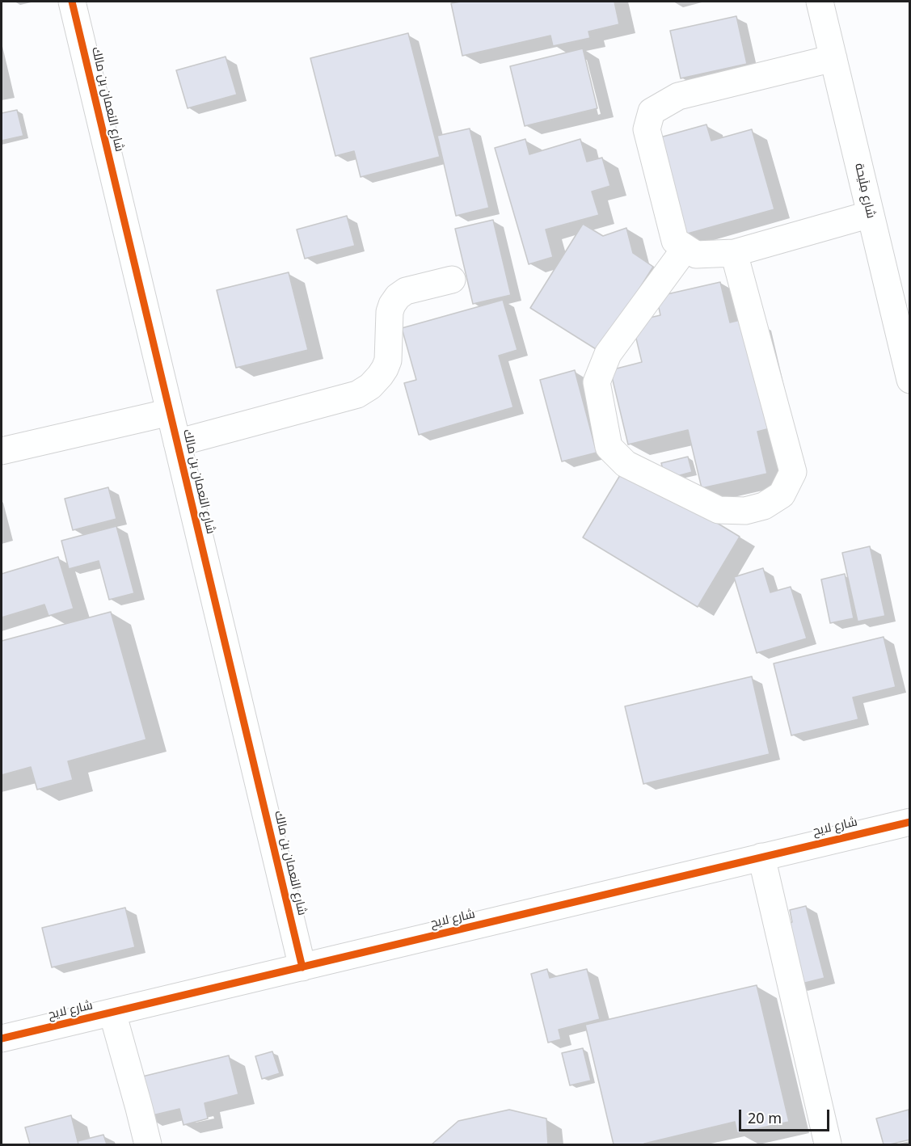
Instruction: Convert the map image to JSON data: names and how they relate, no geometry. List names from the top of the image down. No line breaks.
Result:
{"streets":{"street":["شارع النعمان بن مالك","شارع مِلَيحة","شارع لايح"]},"crossings":[["شارع النعمان بن مالك","شارع لايح"]],"scale_bar":"20 m"}
